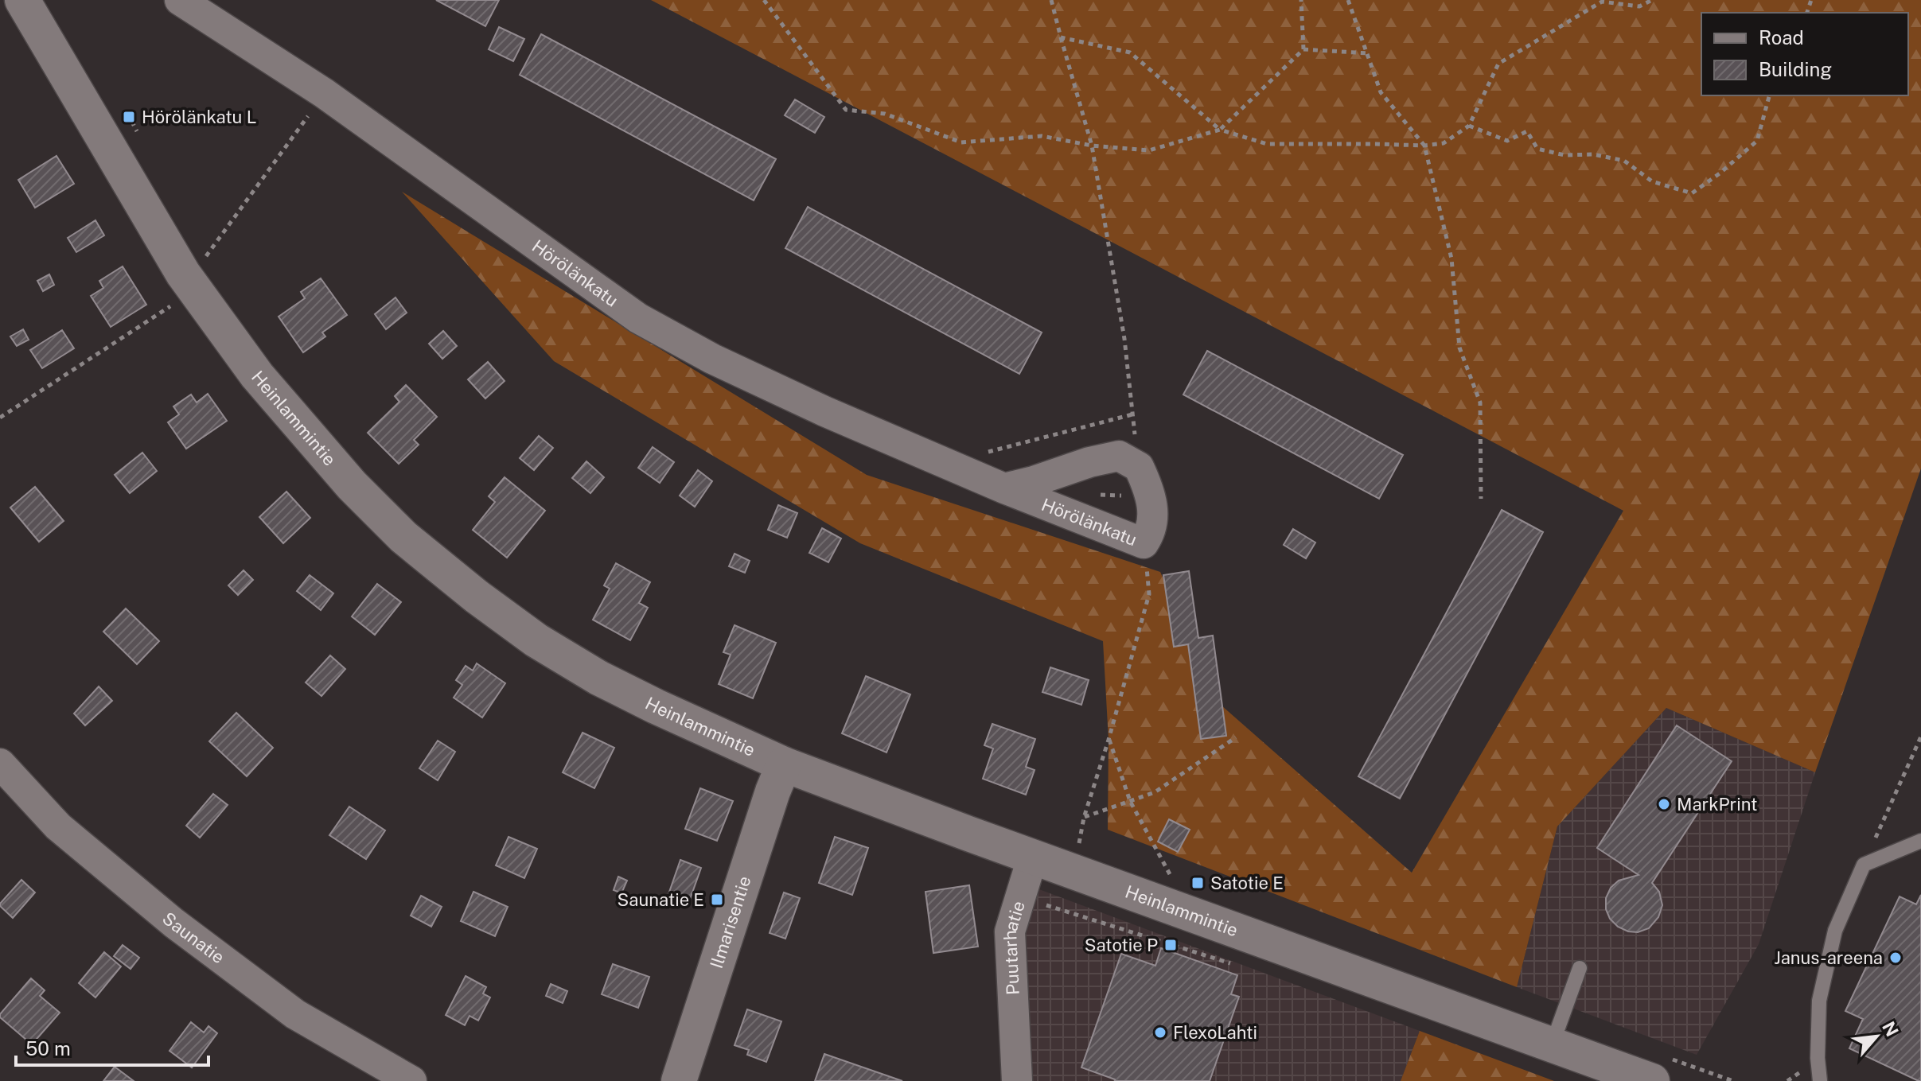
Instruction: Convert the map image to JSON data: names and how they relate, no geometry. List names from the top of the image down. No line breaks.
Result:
{"streets":{"street":["Hörölänkatu","Heinlammintie","Ilmarisentie","Saunatie","Puutarhatie"]},"crossings":[["Heinlammintie","Ilmarisentie"],["Heinlammintie","Puutarhatie"]],"places":{"transit":["Hörölänkatu L","Satotie E","Saunatie E","Satotie P"],"other":["MarkPrint","Janus-areena","FlexoLahti"]},"legend":["Road","Building"],"scale_bar":"50 m","north":"top right"}
